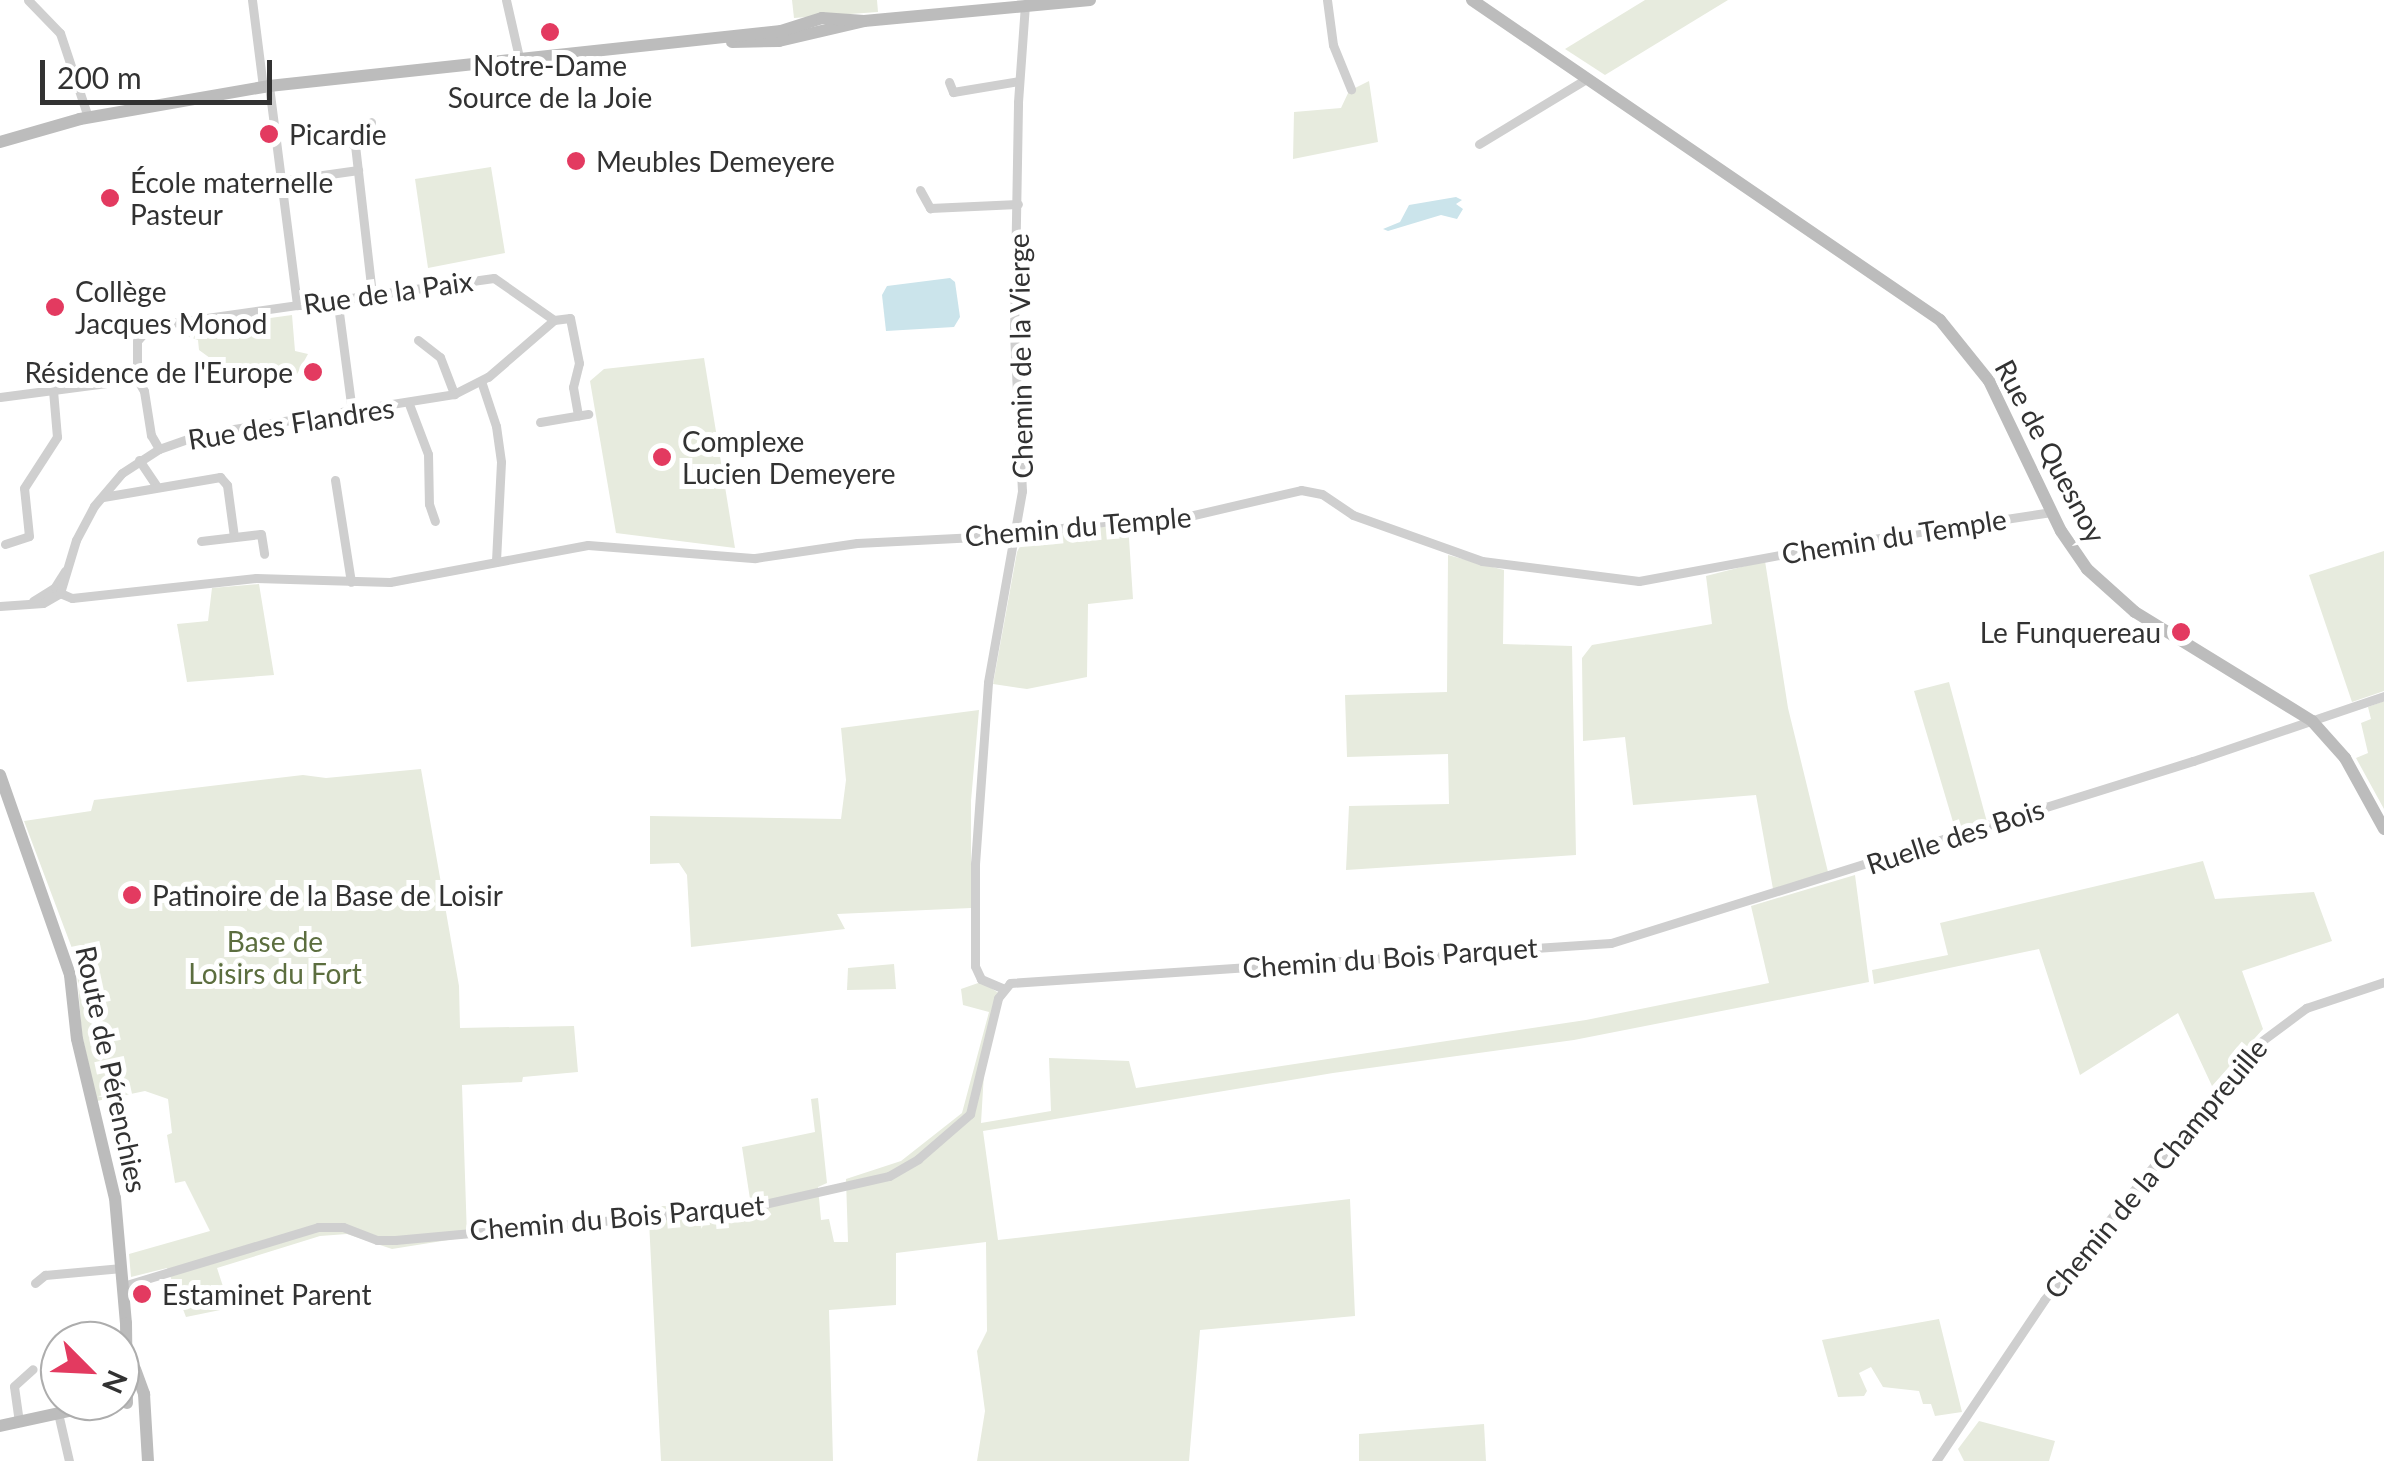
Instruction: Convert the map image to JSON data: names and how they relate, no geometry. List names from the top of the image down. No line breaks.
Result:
{"streets":{"street":["Rue de la Paix","Chemin de la Vierge","Rue des Flandres","Rue de Quesnoy","Chemin du Temple","Ruelle des Bois","Chemin du Bois Parquet","Route de Pérenchies","Chemin de la Champreuille"]},"crossings":[["Rue de la Paix","Rue des Flandres"],["Chemin de la Vierge","Chemin du Temple"],["Chemin de la Vierge","Chemin du Bois Parquet"],["Rue des Flandres","Chemin du Temple"],["Rue de Quesnoy","Chemin du Temple"],["Rue de Quesnoy","Ruelle des Bois"],["Ruelle des Bois","Chemin du Bois Parquet"],["Chemin du Bois Parquet","Route de Pérenchies"]],"parks":["Base de Loisirs du Fort"],"places":["Notre-Dame Source de la Joie","Picardie","Meubles Demeyere","École maternelle Pasteur","Collège Jacques Monod","Résidence de l'Europe","Complexe Lucien Demeyere","Le Funquereau","Patinoire de la Base de Loisir","Estaminet Parent"],"scale_bar":"200 m","north":"bottom right"}
